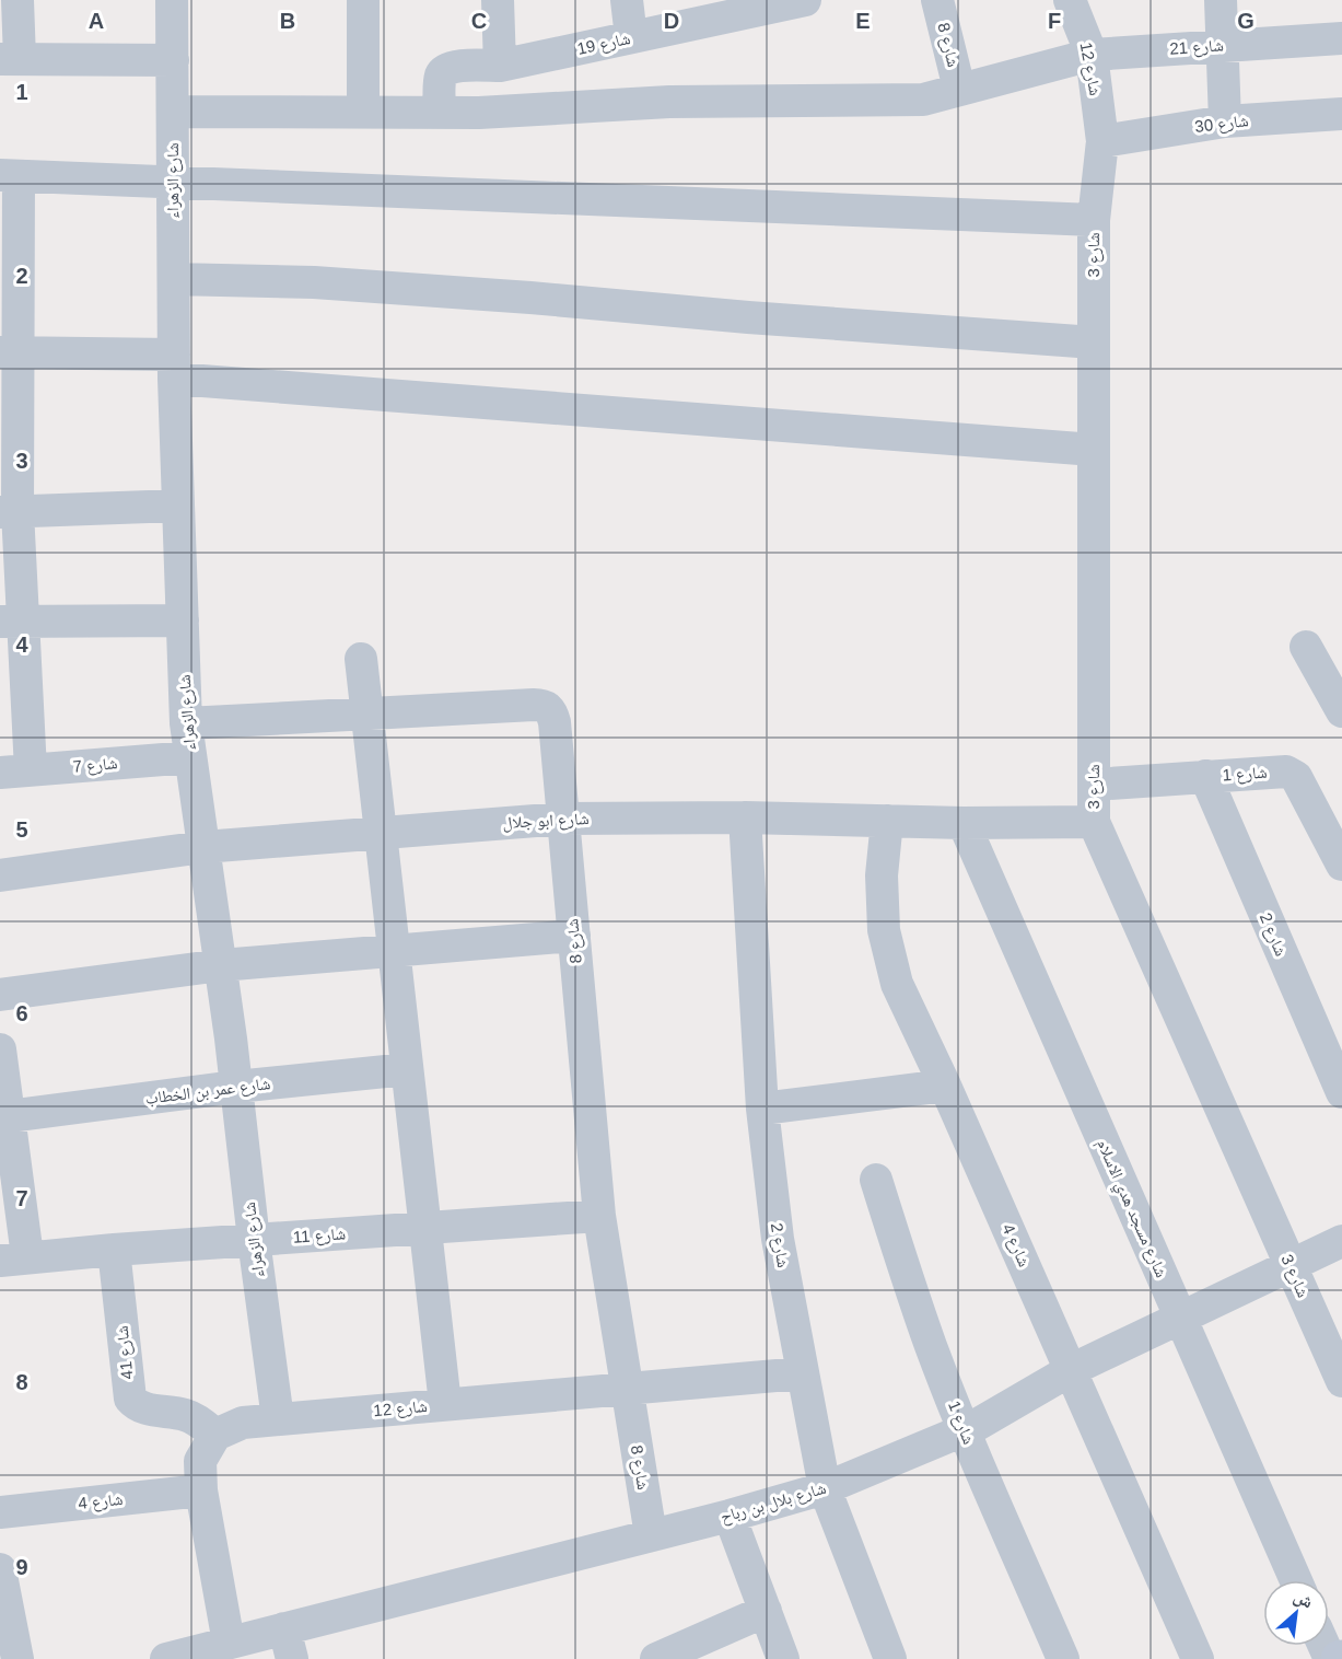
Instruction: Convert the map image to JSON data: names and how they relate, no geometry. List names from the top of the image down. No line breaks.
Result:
{"streets":{"street":["شارع 19","شارع 8","شارع 21","شارع 12","شارع 30","شارع الزهراء","شارع 3","شارع 7","شارع 1","شارع ابو جلال","شارع 2","شارع عمر بن الخطاب","شارع مسجد هدي الاسلام","شارع 11","شارع 4","شارع 41","شارع بلال بن رباح"]},"crossings":[["شارع 19","شارع 21"],["شارع 8","شارع 21"],["شارع 8","شارع 12"],["شارع 8","شارع الزهراء"],["شارع 8","شارع ابو جلال"],["شارع 8","شارع 11"],["شارع 8","شارع بلال بن رباح"],["شارع 21","شارع 12"],["شارع 21","شارع الزهراء"],["شارع 12","شارع 30"],["شارع 12","شارع الزهراء"],["شارع 12","شارع 3"],["شارع 12","شارع 2"],["شارع 12","شارع 41"],["شارع 30","شارع 3"],["شارع الزهراء","شارع 7"],["شارع الزهراء","شارع ابو جلال"],["شارع الزهراء","شارع عمر بن الخطاب"],["شارع الزهراء","شارع 11"],["شارع 3","شارع 1"],["شارع 3","شارع ابو جلال"],["شارع 3","شارع بلال بن رباح"],["شارع 1","شارع 2"],["شارع 1","شارع بلال بن رباح"],["شارع ابو جلال","شارع 2"],["شارع ابو جلال","شارع مسجد هدي الاسلام"],["شارع ابو جلال","شارع 4"],["شارع 2","شارع بلال بن رباح"],["شارع مسجد هدي الاسلام","شارع بلال بن رباح"],["شارع 11","شارع 41"],["شارع 4","شارع بلال بن رباح"]],"north":"top right","grid":{"columns":["A","B","C","D","E","F","G"],"rows":["1","2","3","4","5","6","7","8","9"]}}
